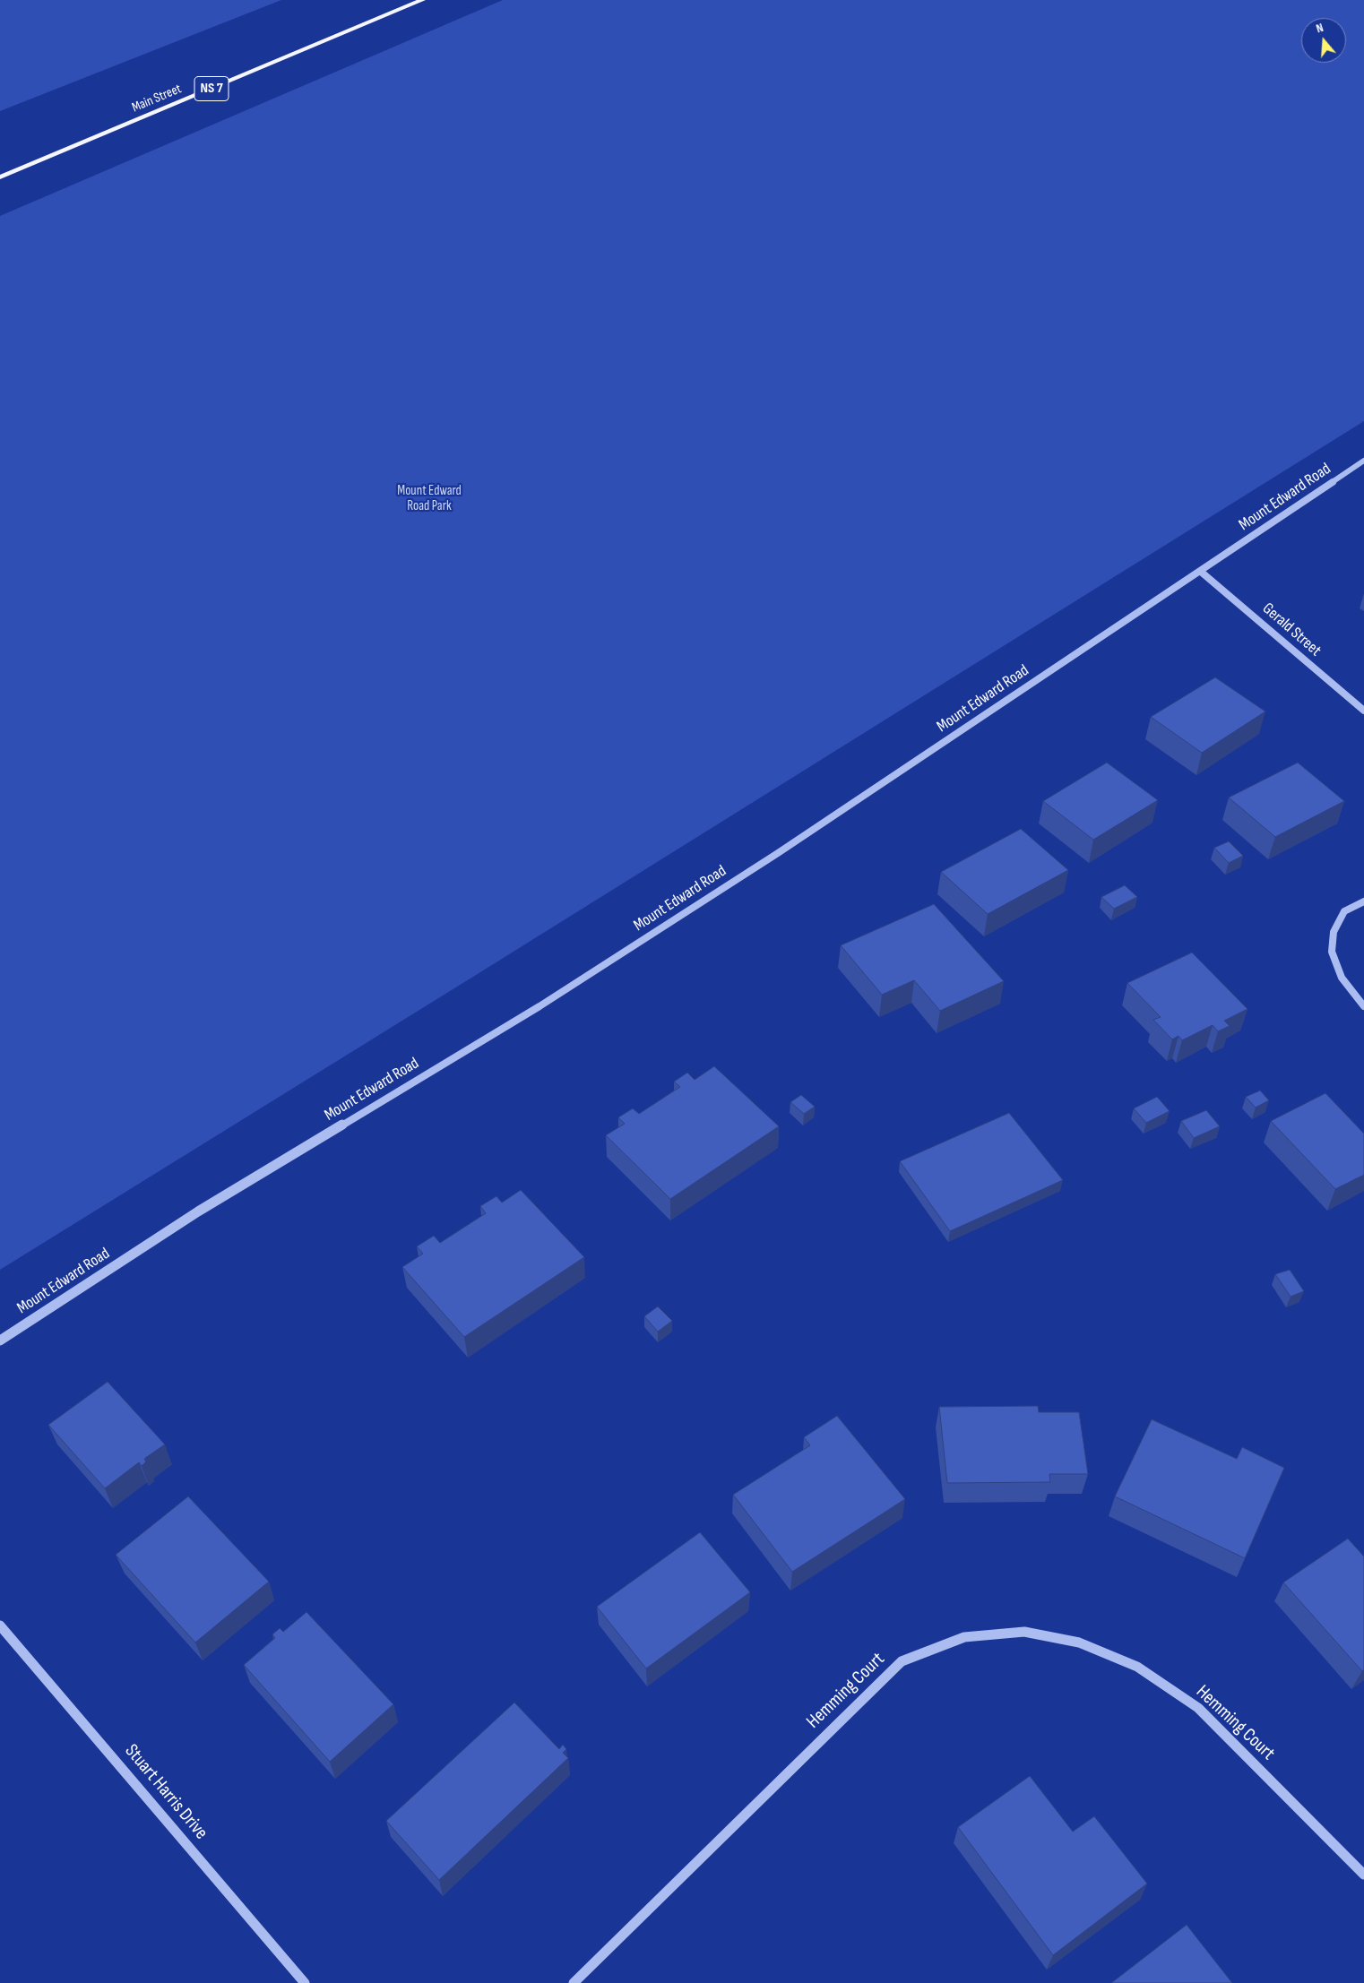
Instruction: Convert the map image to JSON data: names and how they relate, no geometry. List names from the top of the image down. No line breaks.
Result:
{"streets":{"main road":["NS 7","Main Street"],"street":["Mount Edward Road","Gerald Street","Hemming Court","Stuart Harris Drive"]},"crossings":[["Mount Edward Road","Gerald Street"]],"parks":["Mount Edward Road Park"],"north":"top"}
